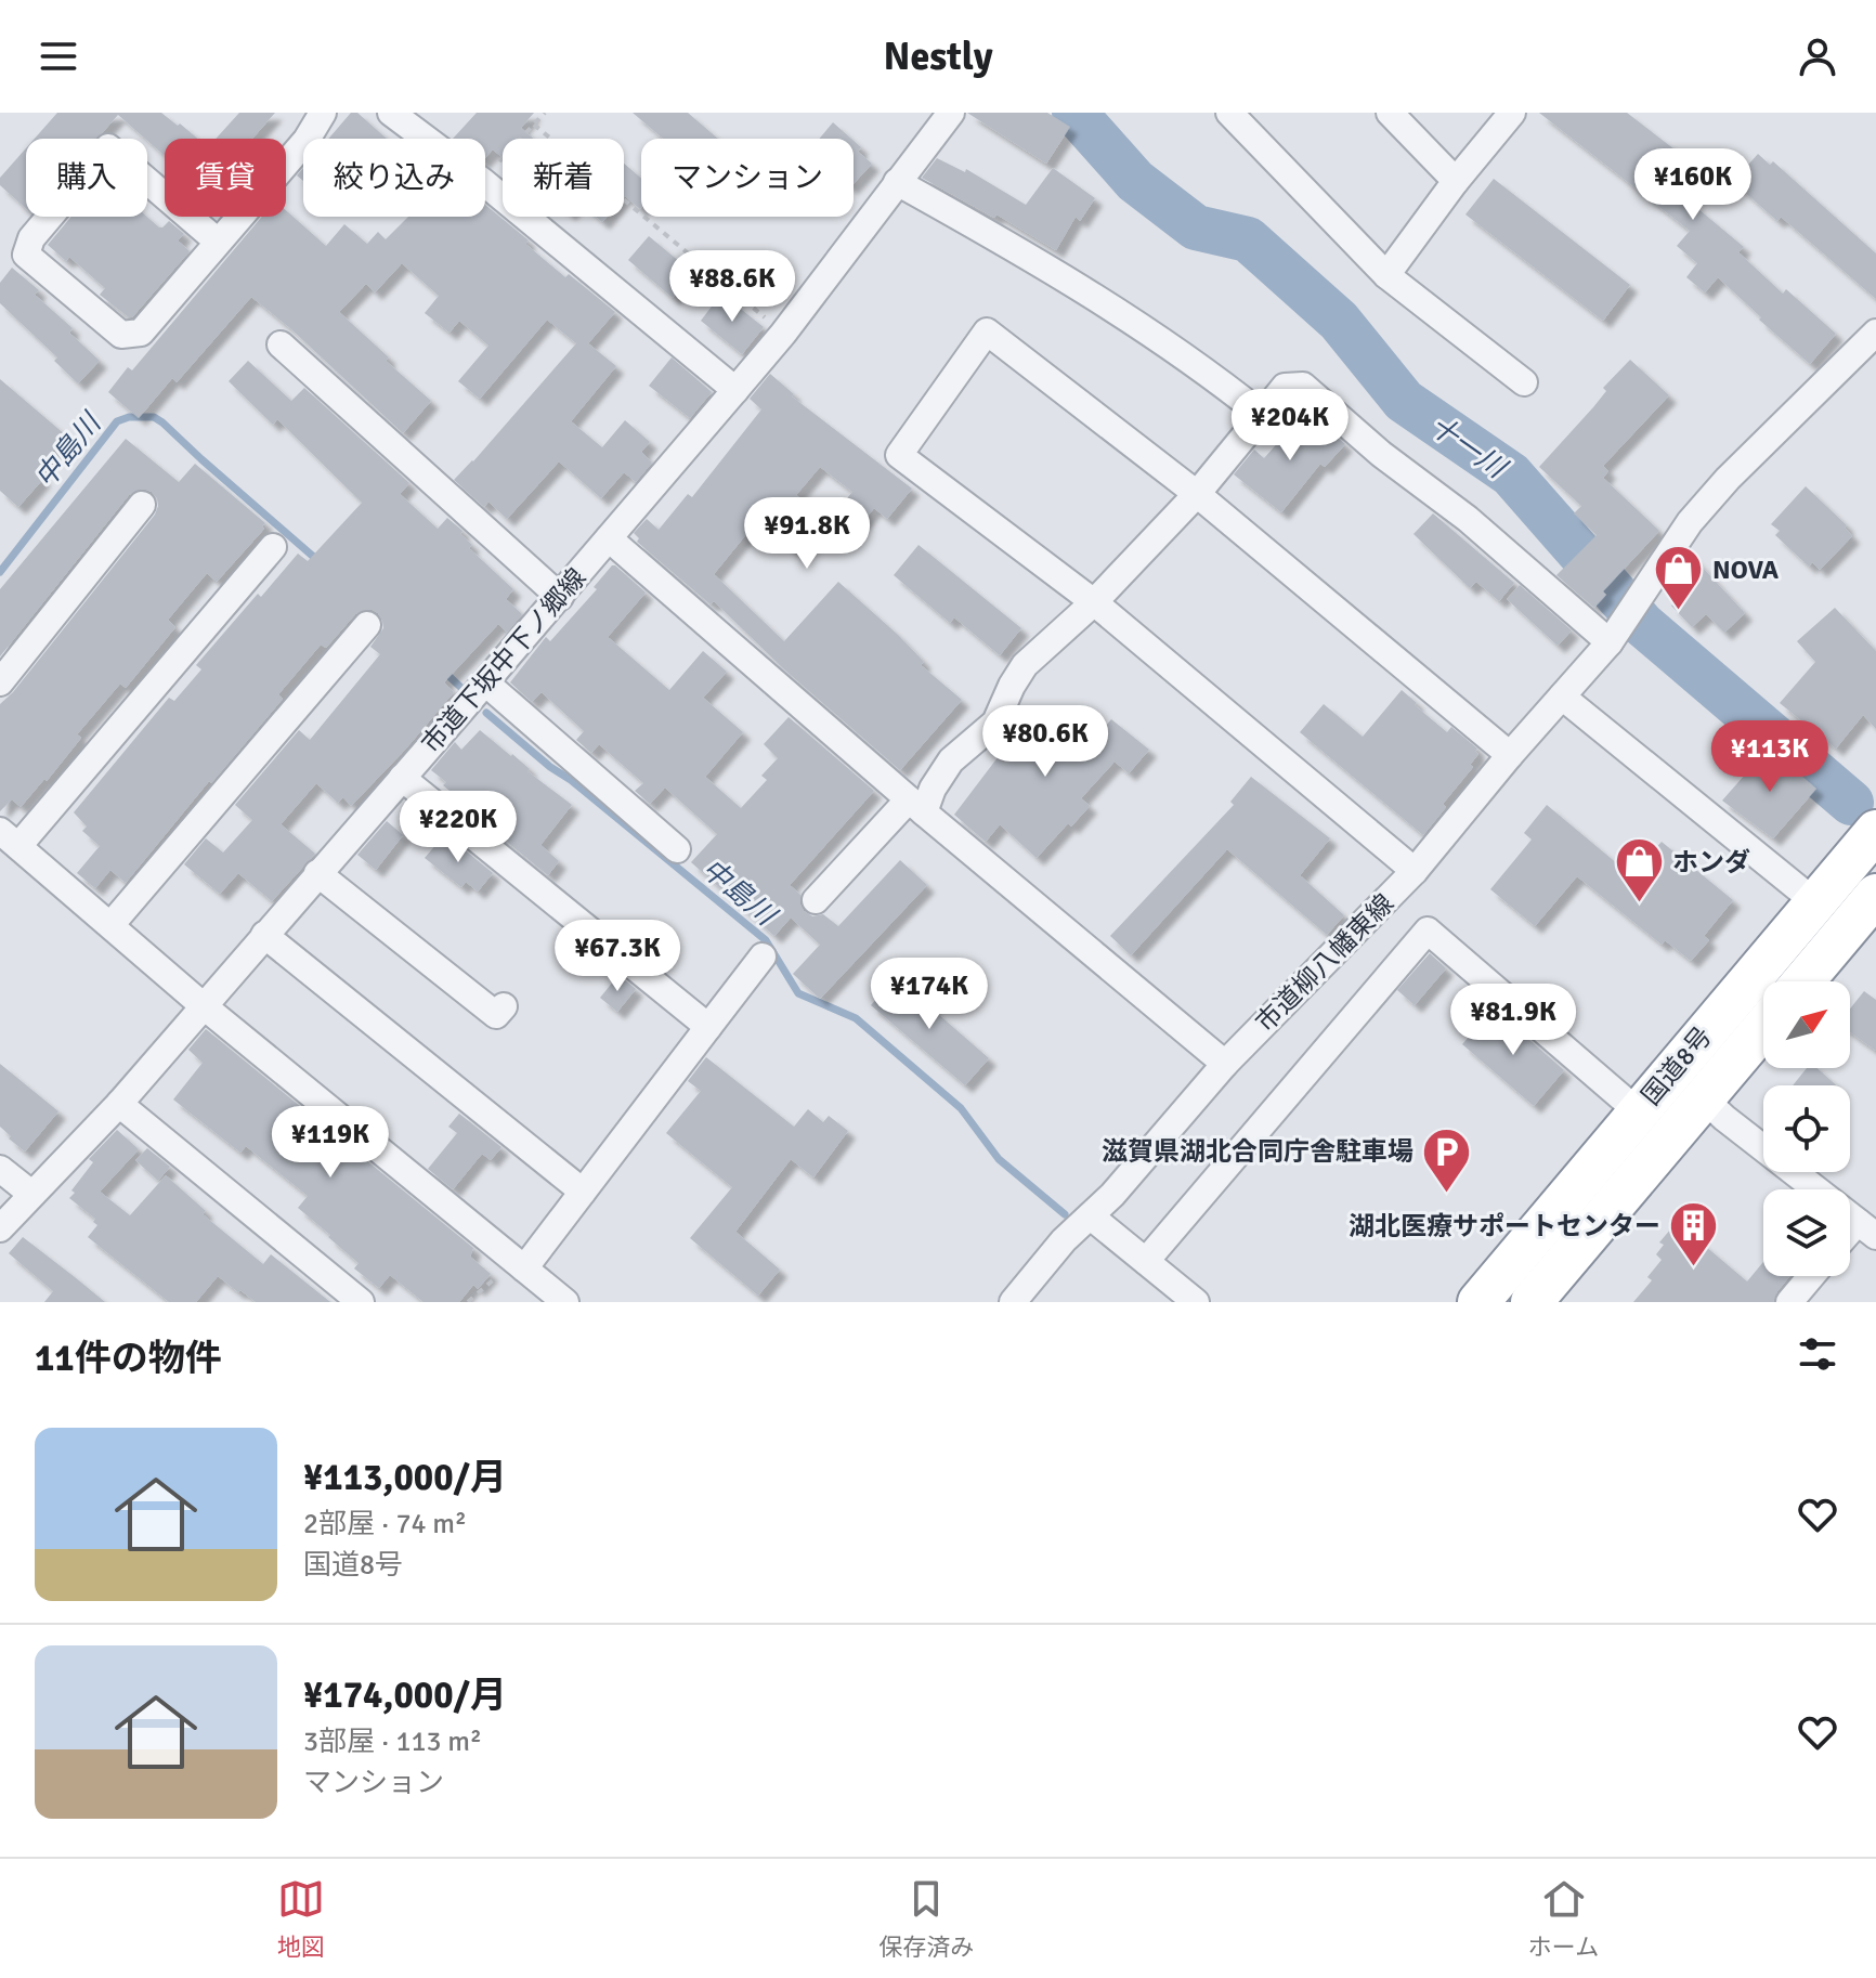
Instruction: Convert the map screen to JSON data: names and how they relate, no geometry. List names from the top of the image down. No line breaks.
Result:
{"streets":{"highway":["国道8号"],"street":["市道下坂中下ノ郷線","市道柳八幡東線"]},"water":["十一川","中島川"],"places":{"shop":["NOVA","ホンダ"],"parking":["滋賀県湖北合同庁舎駐車場"],"building":["湖北医療サポートセンター"]},"north":"top right","page":{"header":"Nestly","chip":["購入","賃貸","絞り込み","新着","マンション"],"price":["¥160K","¥88.6K","¥204K","¥91.8K","¥80.6K","¥113K","¥220K","¥67.3K","¥174K","¥81.9K","¥119K"],"heading":"11件の物件","list":[{"name":"¥113,000/月","note":"2部屋 · 74 m² · 国道8号"},{"name":"¥174,000/月","note":"3部屋 · 113 m² · マンション"}],"tabs":["地図","保存済み","ホーム"]}}
